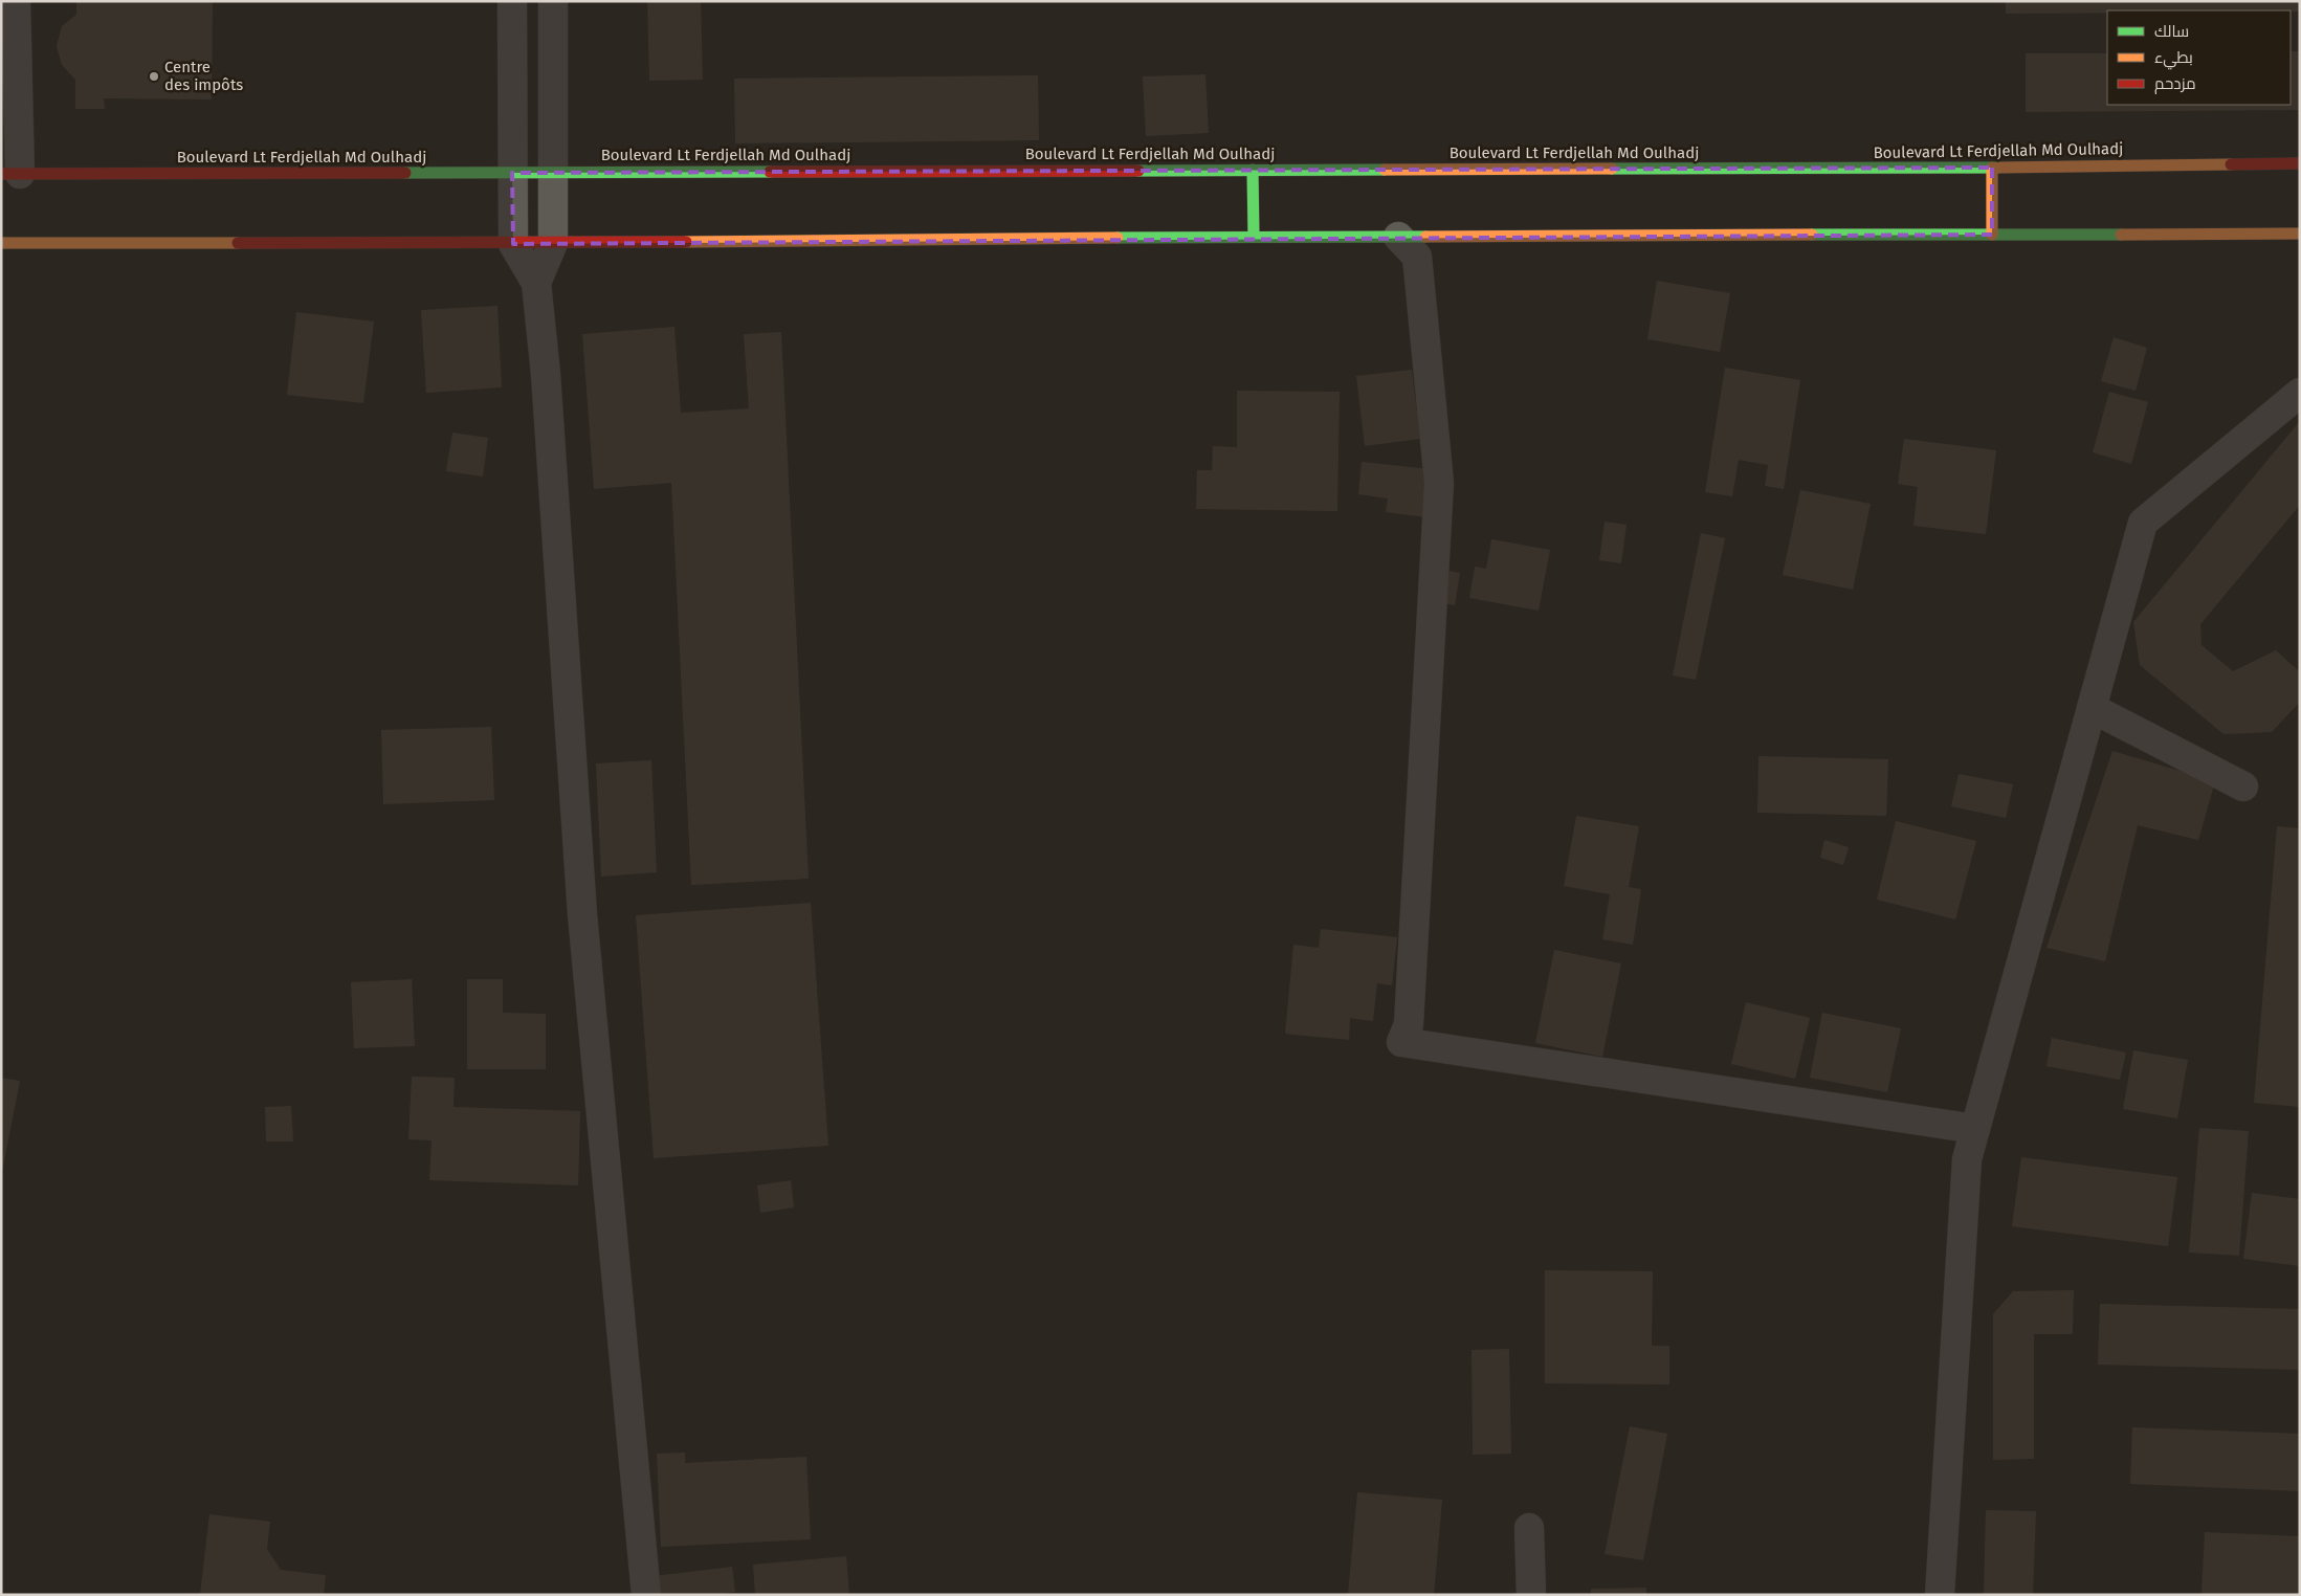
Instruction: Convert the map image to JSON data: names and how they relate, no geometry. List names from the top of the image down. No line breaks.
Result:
{"streets":{"street":["Boulevard Lt Ferdjellah Md Oulhadj"]},"places":["Centre des impôts"],"legend":["سالك","بطيء","مزدحم"]}
